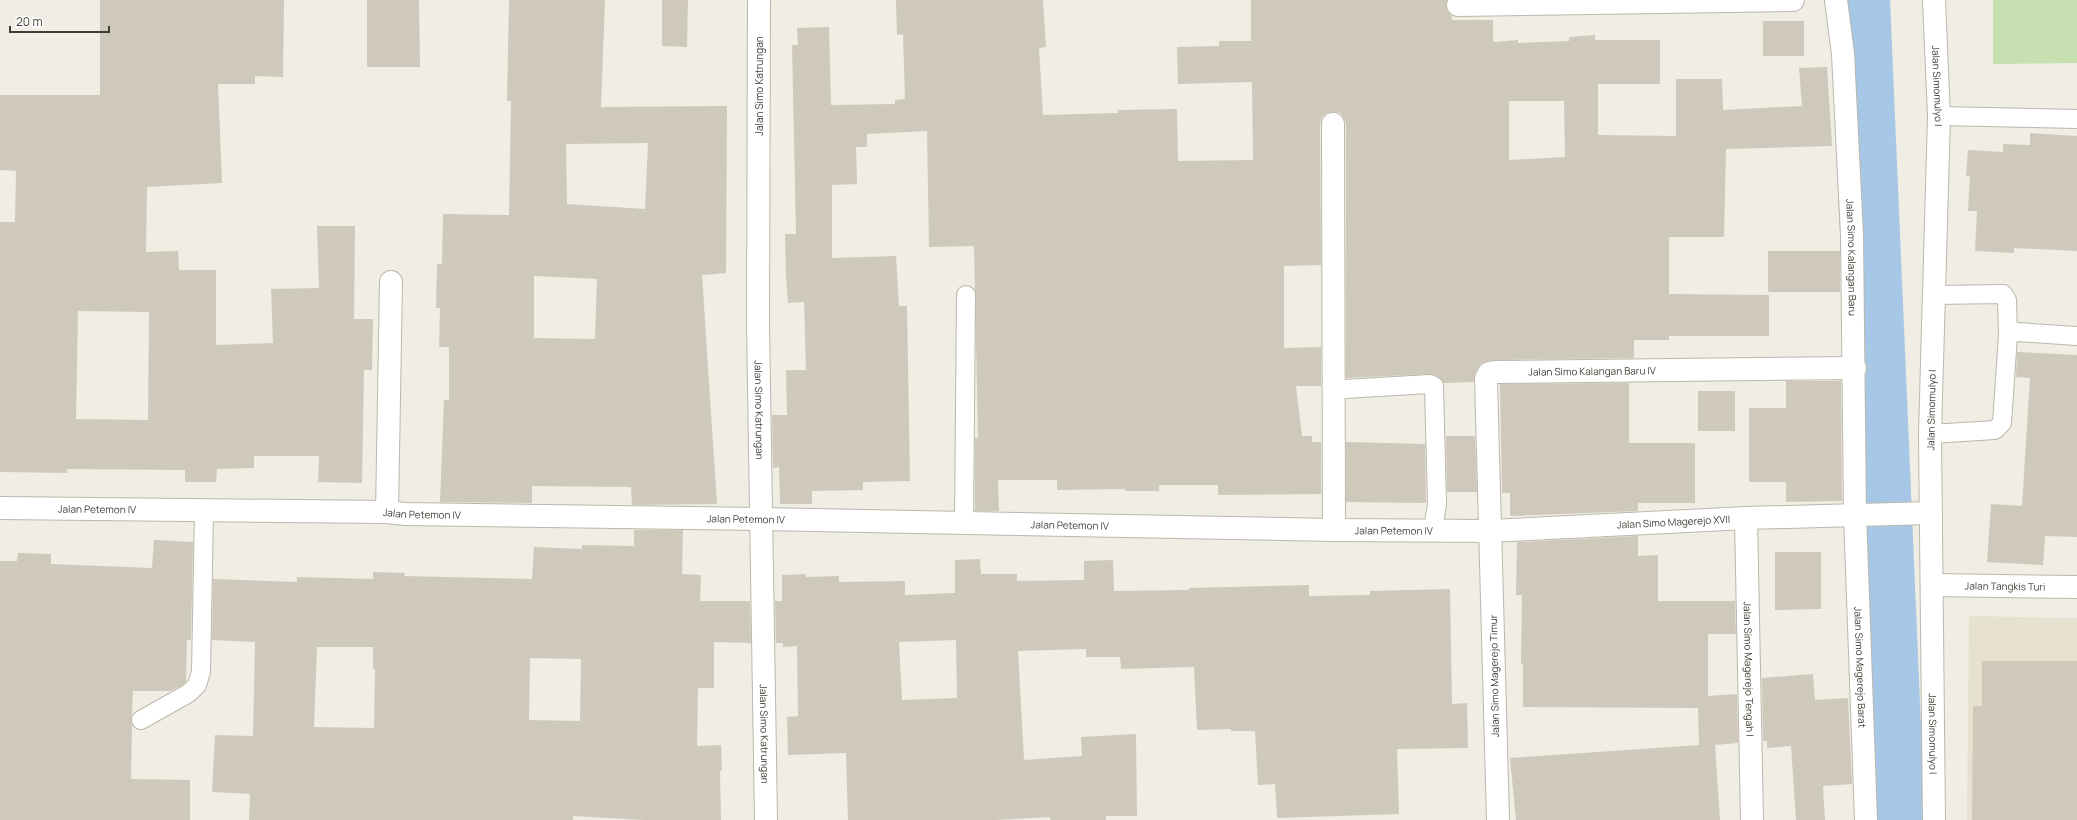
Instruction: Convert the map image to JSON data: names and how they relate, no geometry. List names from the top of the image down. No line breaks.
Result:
{"streets":{"street":["Jalan Simo Katrungan","Jalan Simomulyo I","Jalan Simo Kalangan Baru","Jalan Simo Kalangan Baru IV","Jalan Petemon IV","Jalan Simo Magerejo XVII","Jalan Tangkis Turi","Jalan Simo Magerejo Barat","Jalan Simo Magerejo Tengah I","Jalan Simo Magerejo Timur"]},"crossings":[["Jalan Simo Katrungan","Jalan Petemon IV"],["Jalan Simomulyo I","Jalan Simo Magerejo XVII"],["Jalan Simomulyo I","Jalan Tangkis Turi"],["Jalan Simo Kalangan Baru","Jalan Simo Kalangan Baru IV"],["Jalan Simo Kalangan Baru","Jalan Simo Magerejo XVII"],["Jalan Simo Kalangan Baru","Jalan Simo Magerejo Barat"],["Jalan Simo Kalangan Baru IV","Jalan Petemon IV"],["Jalan Simo Kalangan Baru IV","Jalan Simo Magerejo XVII"],["Jalan Simo Kalangan Baru IV","Jalan Simo Magerejo Timur"],["Jalan Petemon IV","Jalan Simo Magerejo XVII"],["Jalan Petemon IV","Jalan Simo Magerejo Timur"],["Jalan Simo Magerejo XVII","Jalan Simo Magerejo Barat"],["Jalan Simo Magerejo XVII","Jalan Simo Magerejo Tengah I"],["Jalan Simo Magerejo XVII","Jalan Simo Magerejo Timur"]],"scale_bar":"20 m"}
